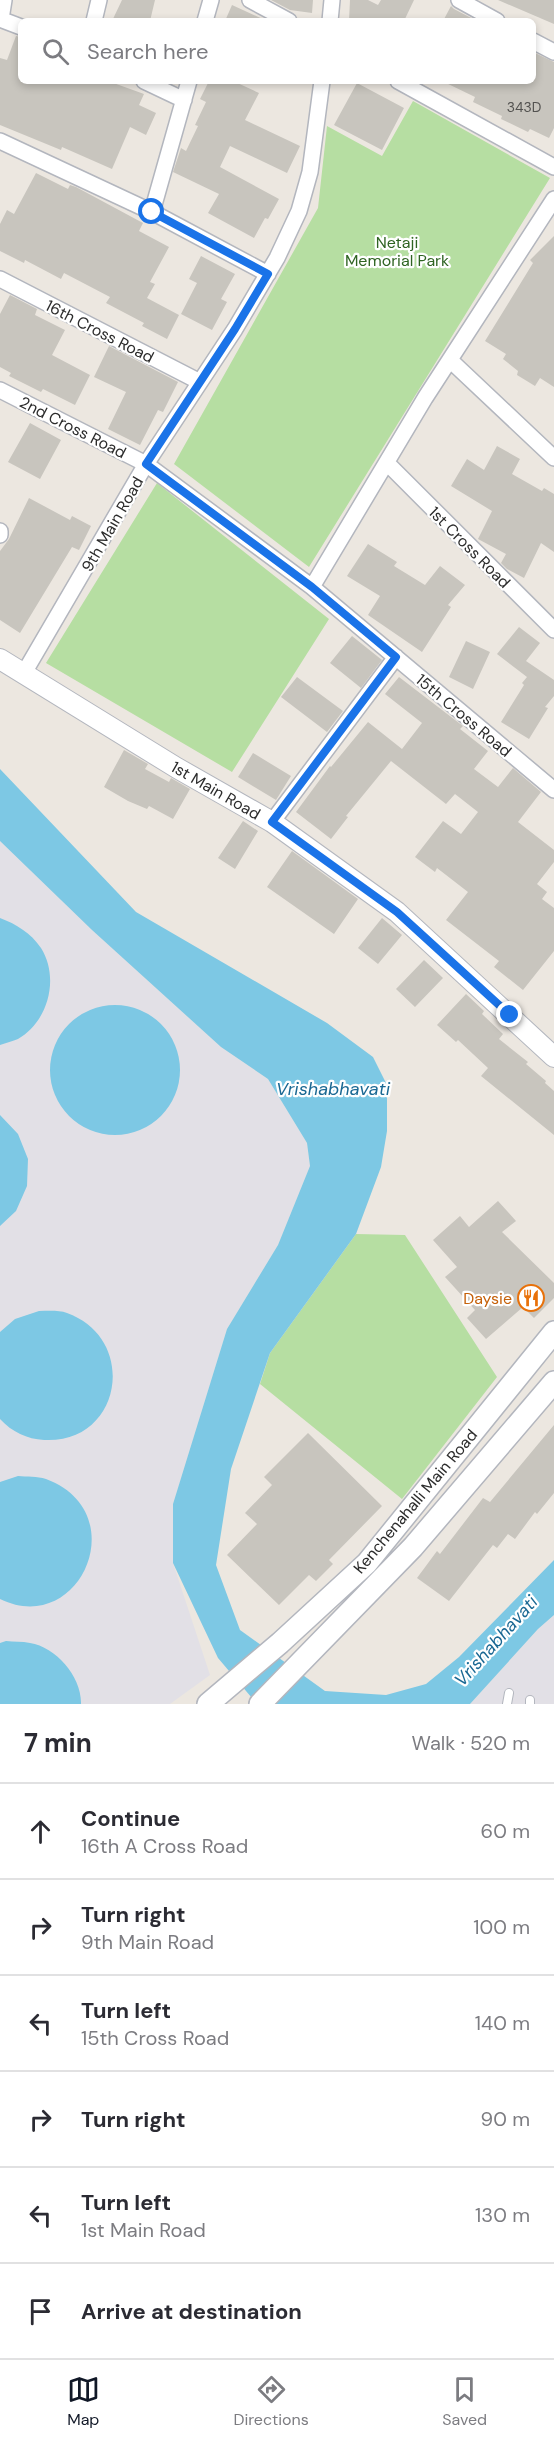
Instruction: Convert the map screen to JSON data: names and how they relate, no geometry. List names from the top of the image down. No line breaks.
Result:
{"streets":{"main road":["Kenchenahalli Main Road"],"street":["16th Cross Road","2nd Cross Road","9th Main Road","1st Cross Road","15th Cross Road","1st Main Road"]},"crossings":[["16th Cross Road","9th Main Road"],["2nd Cross Road","9th Main Road"],["2nd Cross Road","15th Cross Road"],["9th Main Road","15th Cross Road"],["9th Main Road","1st Main Road"]],"water":["Vrishabhavati"],"parks":["Netaji Memorial Park"],"places":{"restaurant":["Daysie"]},"house_numbers":["343D"],"page":{"search":"Search here","heading":["7 min","Walk · 520 m"],"list":[["Continue","16th A Cross Road","60 m"],["Turn right","9th Main Road","100 m"],["Turn left","15th Cross Road","140 m"],["Turn right","90 m"],["Turn left","1st Main Road","130 m"],"Arrive at destination"],"nav":["Map","Directions","Saved"]}}
